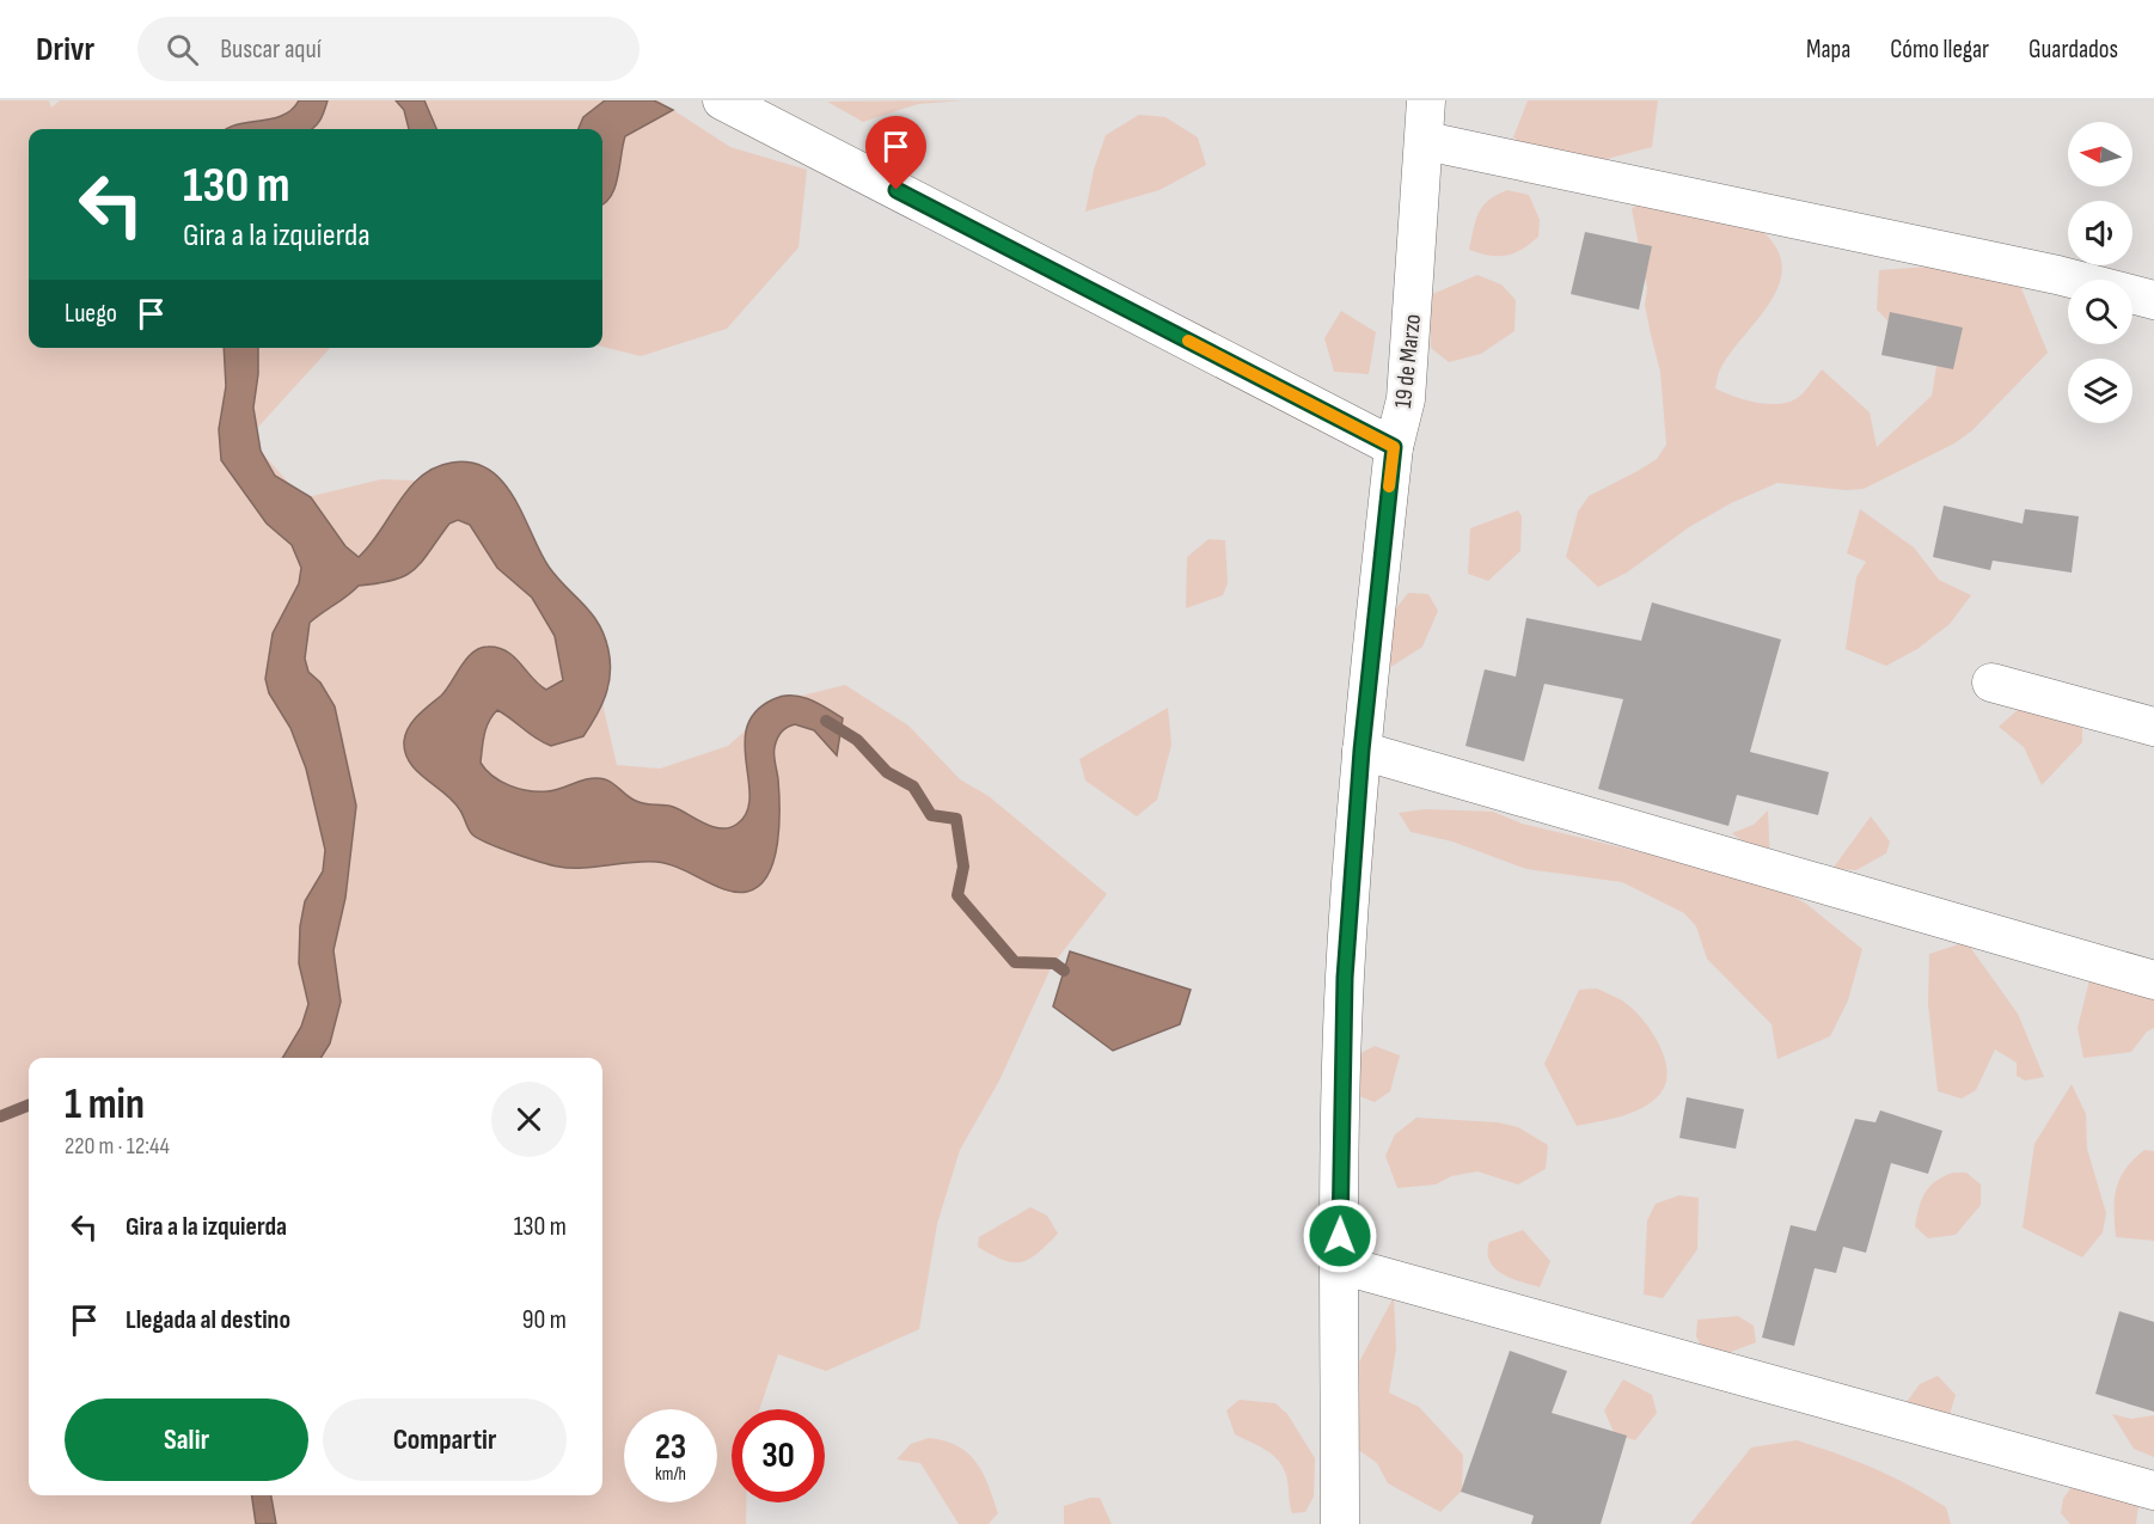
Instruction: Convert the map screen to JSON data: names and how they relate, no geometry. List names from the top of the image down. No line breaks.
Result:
{"streets":{"street":["19 de Marzo"]},"north":"left","page":{"header":"Drivr","search":"Buscar aquí","nav":["Mapa","Cómo llegar","Guardados"],"turn":["130 m","Gira a la izquierda"],"then":"Luego","heading":["1 min","220 m · 12:44"],"list":[{"name":"Gira a la izquierda","value":"130 m"},{"name":"Llegada al destino","value":"90 m"}],"buttons":["Salir","Compartir"],"speed":"23 km/h","limit":"30"}}
